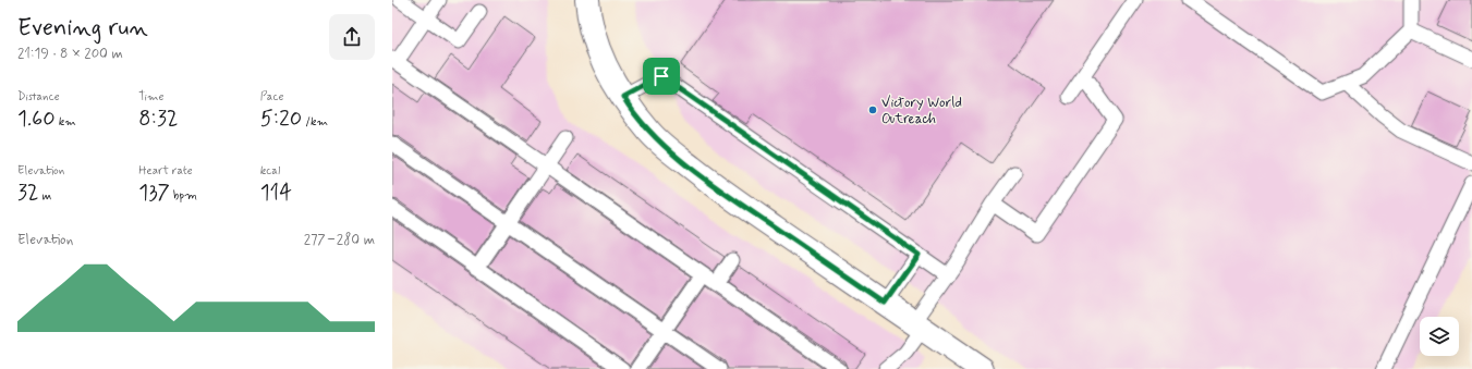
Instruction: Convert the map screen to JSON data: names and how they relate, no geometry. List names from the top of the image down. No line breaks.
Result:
{"places":["Victory World Outreach"],"page":{"heading":["Evening run","21:19 · 8 × 200 m"],"stats":[["Distance","1.60 km"],["Time","8:32"],["Pace","5:20 /km"],["Elevation","32 m"],["Heart rate","137 bpm"],["kcal","114"]],"chart":["Elevation","277–280 m"]}}
